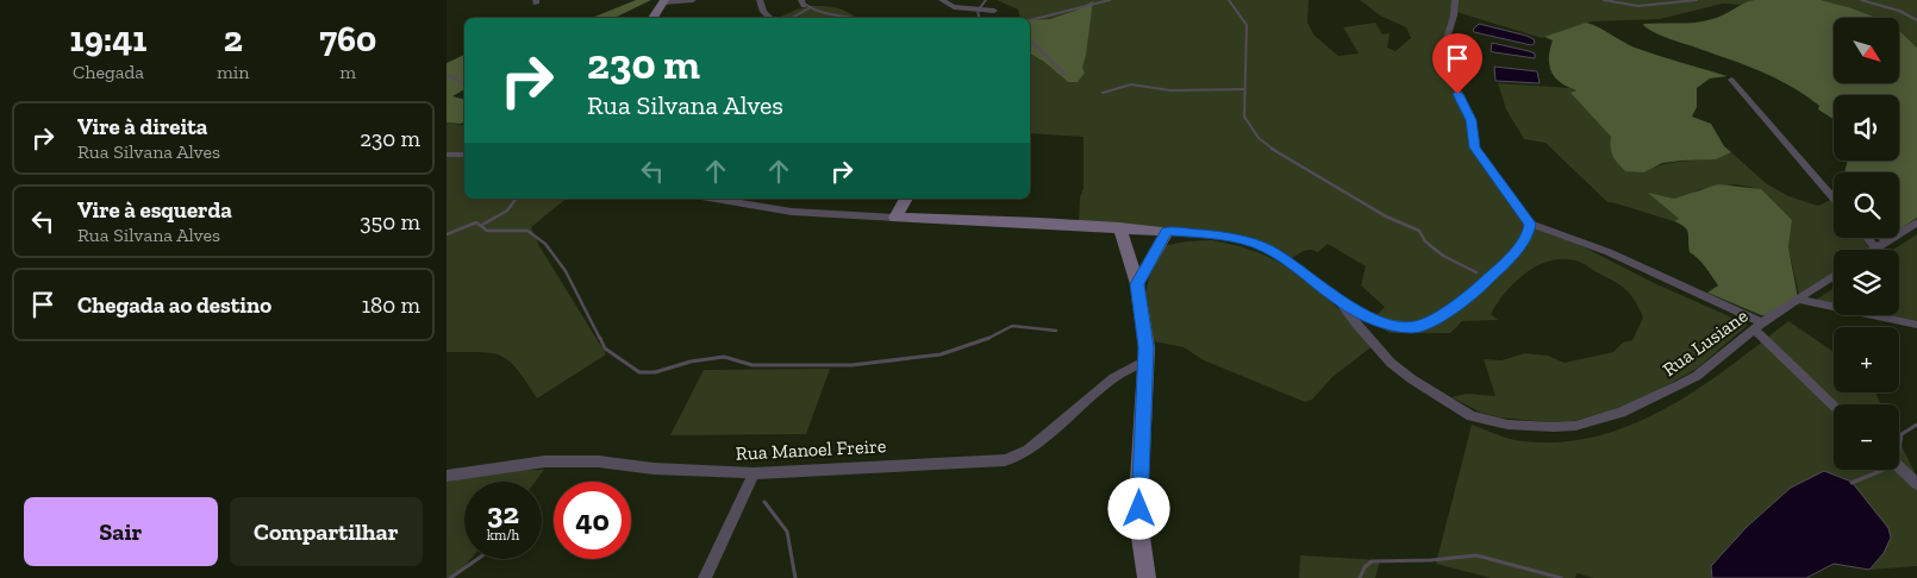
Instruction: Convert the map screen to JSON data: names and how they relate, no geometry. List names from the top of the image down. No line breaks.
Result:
{"streets":{"street":["Rua Lusiane","Rua Manoel Freire"]},"north":"bottom right","page":{"eta":["19:41","Chegada","2","min","760","m"],"map_buttons":["+","−"],"turn":["230 m","Rua Silvana Alves"],"list":[{"name":"Vire à direita","note":"Rua Silvana Alves","value":"230 m"},{"name":"Vire à esquerda","note":"Rua Silvana Alves","value":"350 m"},{"name":"Chegada ao destino","value":"180 m"}],"speed":"32 km/h","limit":"40","buttons":["Sair","Compartilhar"]}}
